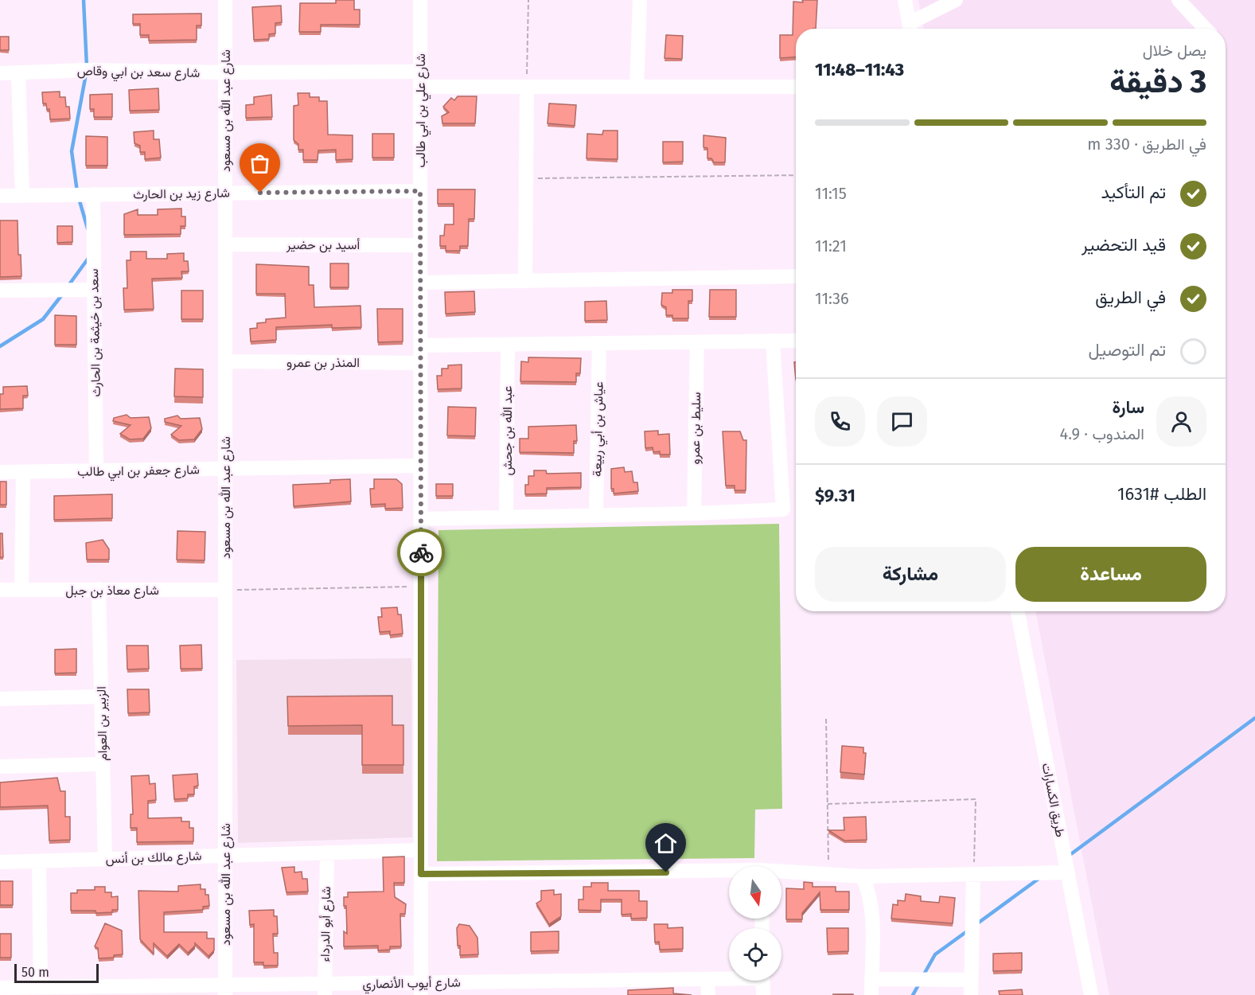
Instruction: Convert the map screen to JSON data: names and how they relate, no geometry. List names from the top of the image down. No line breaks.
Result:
{"streets":{"street":["شارع سعد بن ابي وقاص","شارع عبد الله بن مسعود","شارع علي بن ابي طالب","شارع زيد بن الحارث","أسيد بن حضير","سعد بن خيثمة بن الحارث","المنذر بن عمرو","سليط بن عمرو","عياش بن أبي ربيعة","عبد الله بن جحش","شارع جعفر بن ابي طالب","شارع معاذ بن جبل","الزبير بن العوام","طريق الكسارات","شارع مالك بن أنس","شارع أبو الدرداء","شارع أيوب الأنصاري"]},"crossings":[["شارع سعد بن ابي وقاص","شارع عبد الله بن مسعود"],["شارع سعد بن ابي وقاص","شارع علي بن ابي طالب"],["شارع عبد الله بن مسعود","شارع زيد بن الحارث"],["شارع عبد الله بن مسعود","أسيد بن حضير"],["شارع عبد الله بن مسعود","المنذر بن عمرو"],["شارع عبد الله بن مسعود","شارع جعفر بن ابي طالب"],["شارع عبد الله بن مسعود","شارع معاذ بن جبل"],["شارع عبد الله بن مسعود","شارع مالك بن أنس"],["شارع عبد الله بن مسعود","شارع أيوب الأنصاري"],["شارع علي بن ابي طالب","شارع زيد بن الحارث"],["شارع علي بن ابي طالب","أسيد بن حضير"],["شارع علي بن ابي طالب","المنذر بن عمرو"],["شارع علي بن ابي طالب","شارع جعفر بن ابي طالب"],["شارع علي بن ابي طالب","شارع مالك بن أنس"],["شارع علي بن ابي طالب","شارع أيوب الأنصاري"],["شارع زيد بن الحارث","سعد بن خيثمة بن الحارث"],["سعد بن خيثمة بن الحارث","شارع جعفر بن ابي طالب"],["شارع معاذ بن جبل","الزبير بن العوام"],["الزبير بن العوام","شارع مالك بن أنس"],["شارع مالك بن أنس","شارع أبو الدرداء"],["شارع أبو الدرداء","شارع أيوب الأنصاري"]],"scale_bar":"50 m","north":"bottom","page":{"heading":["3 دقيقة","يصل خلال","11:43–11:48"],"panel":["سارة","المندوب · 4.9","الطلب #1631","$9.31"],"bar":"في الطريق · 330 m","list":[["تم التأكيد","11:15"],["قيد التحضير","11:21"],["في الطريق","11:36"],"تم التوصيل"],"buttons":["مساعدة","مشاركة"],"scale":"50 m"}}
